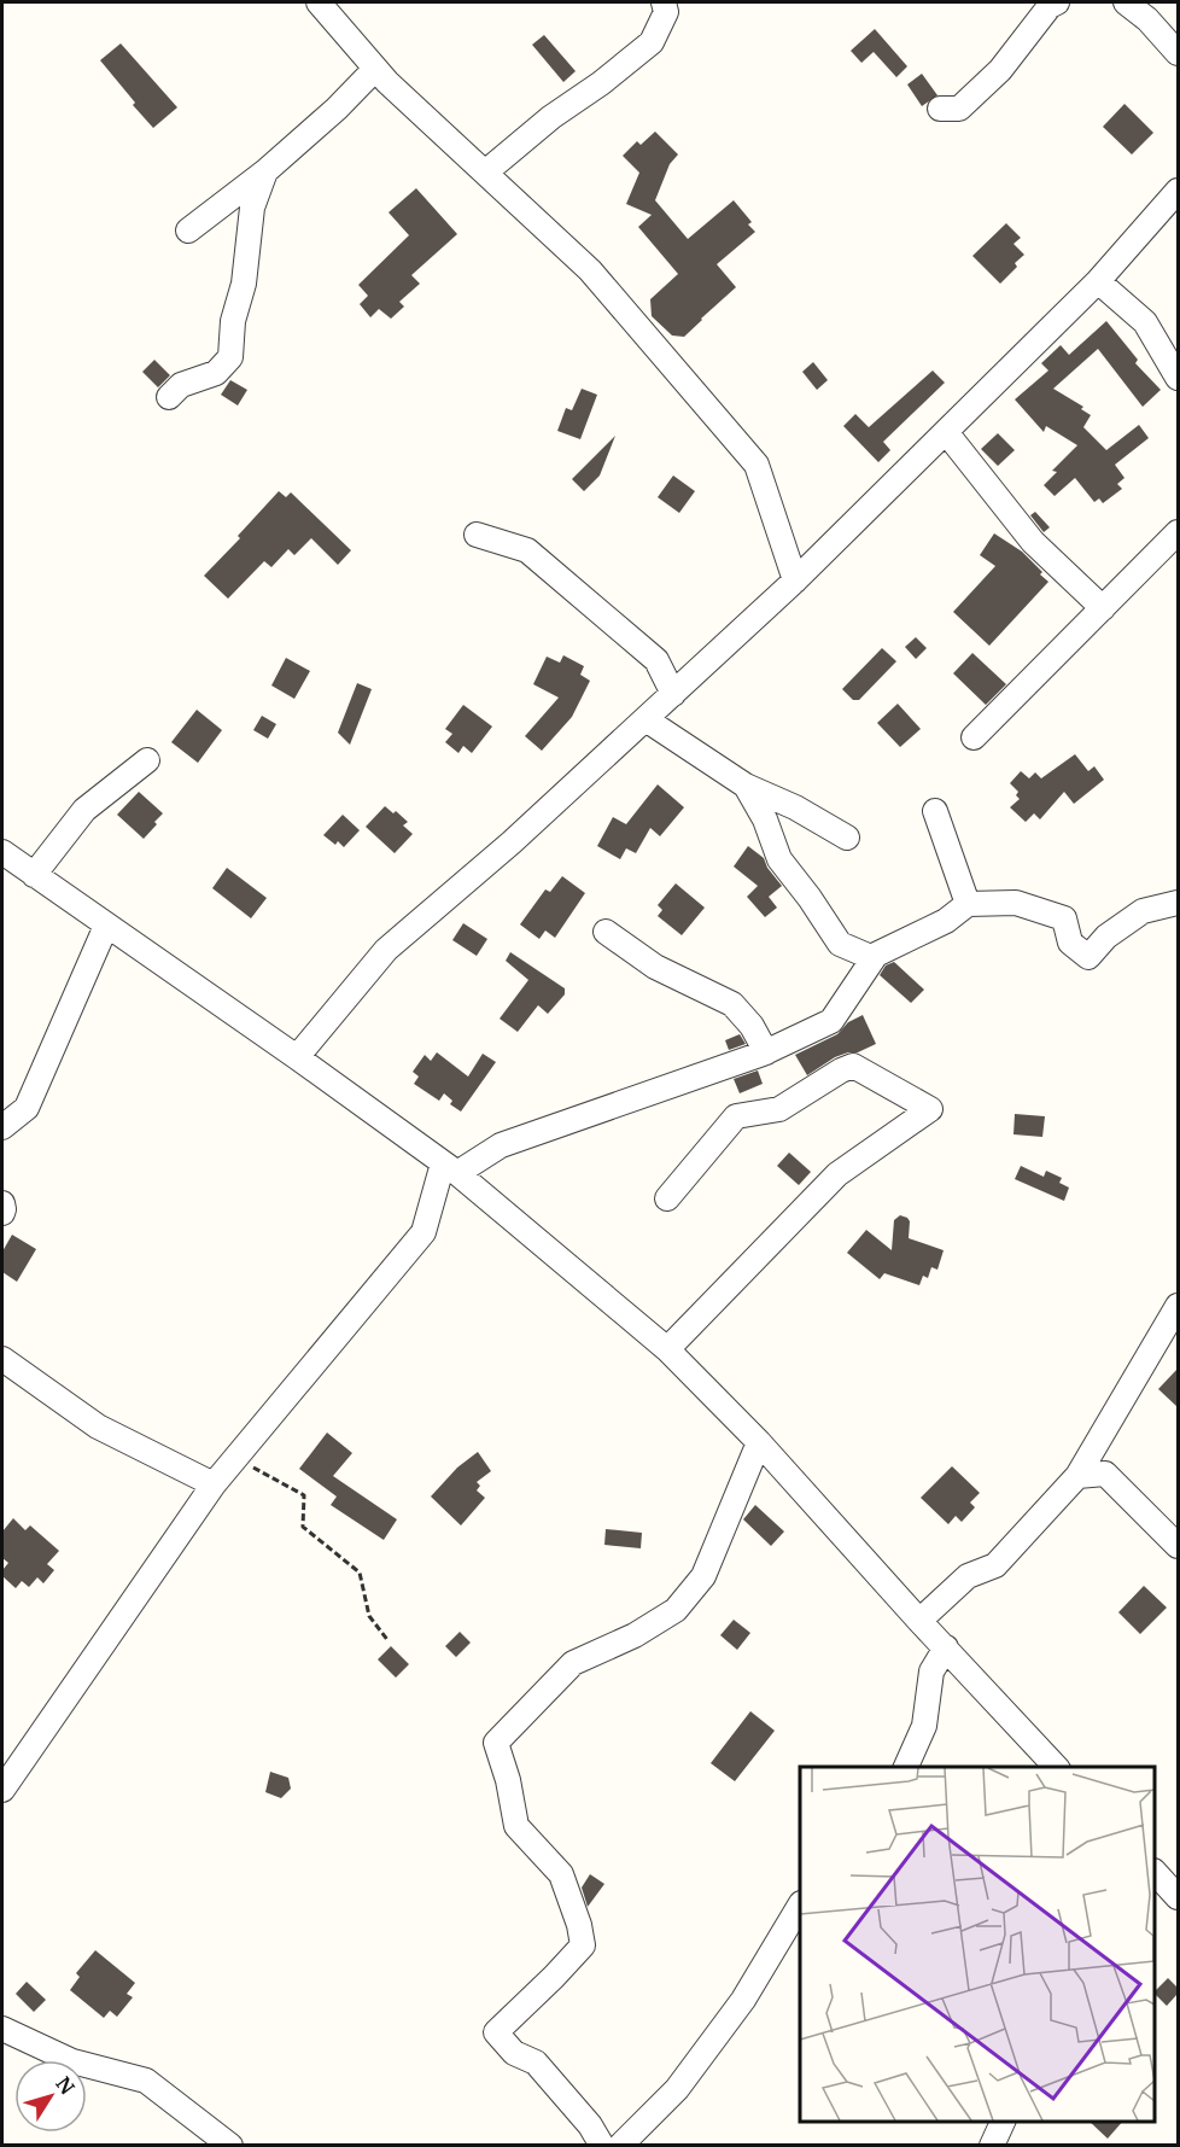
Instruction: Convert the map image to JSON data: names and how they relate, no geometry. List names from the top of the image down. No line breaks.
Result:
{"north":"top right"}
